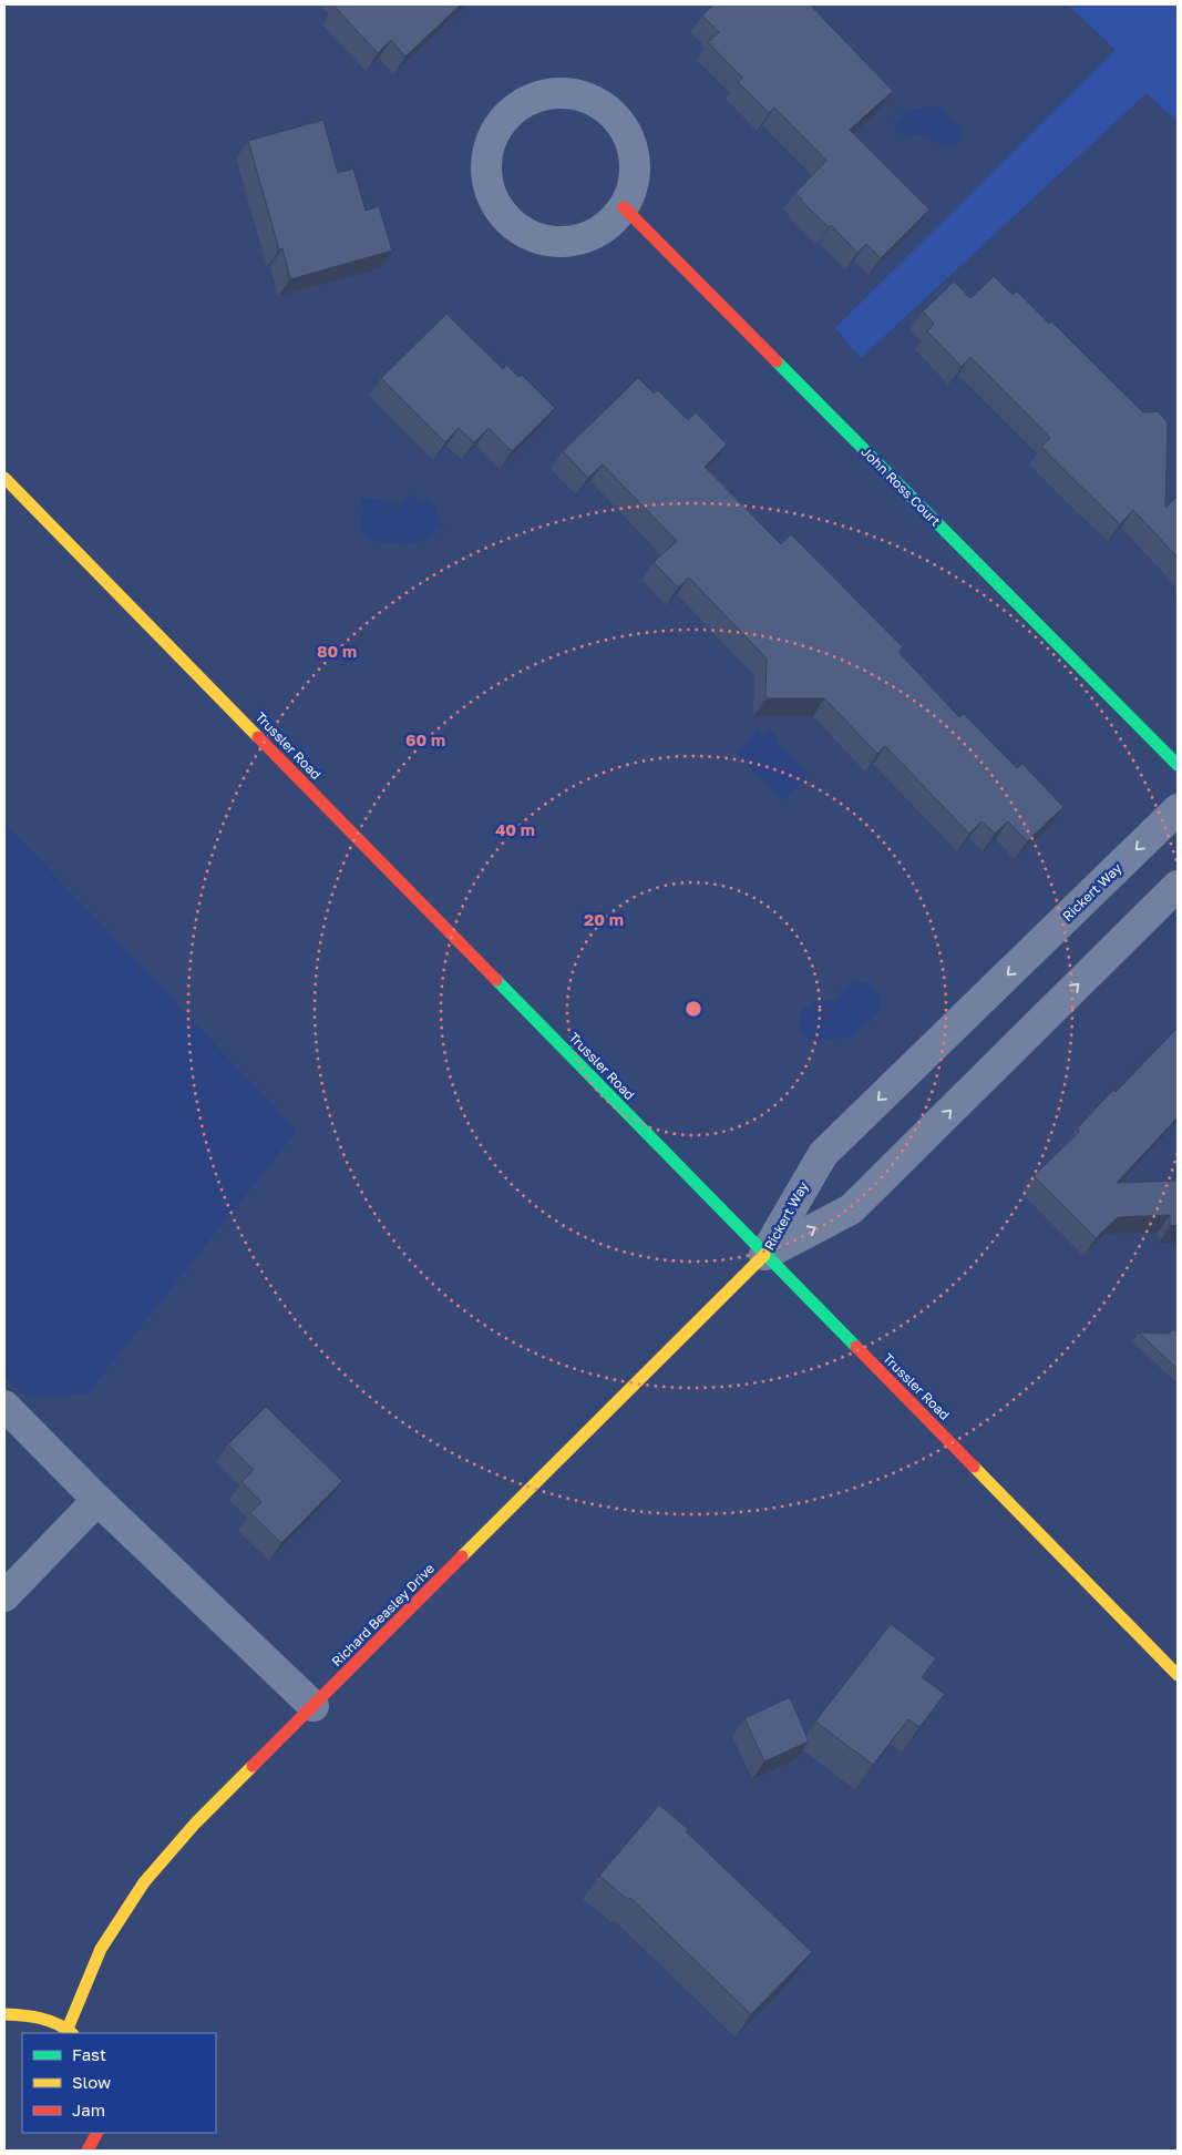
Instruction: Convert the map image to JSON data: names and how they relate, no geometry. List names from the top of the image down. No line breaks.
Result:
{"streets":{"street":["John Ross Court","Trussler Road","Rickert Way","Richard Beasley Drive"]},"crossings":[["Trussler Road","Rickert Way"],["Trussler Road","Richard Beasley Drive"],["Rickert Way","Richard Beasley Drive"]],"legend":["Fast","Slow","Jam"],"rings":["80 m","60 m","40 m","20 m"]}
